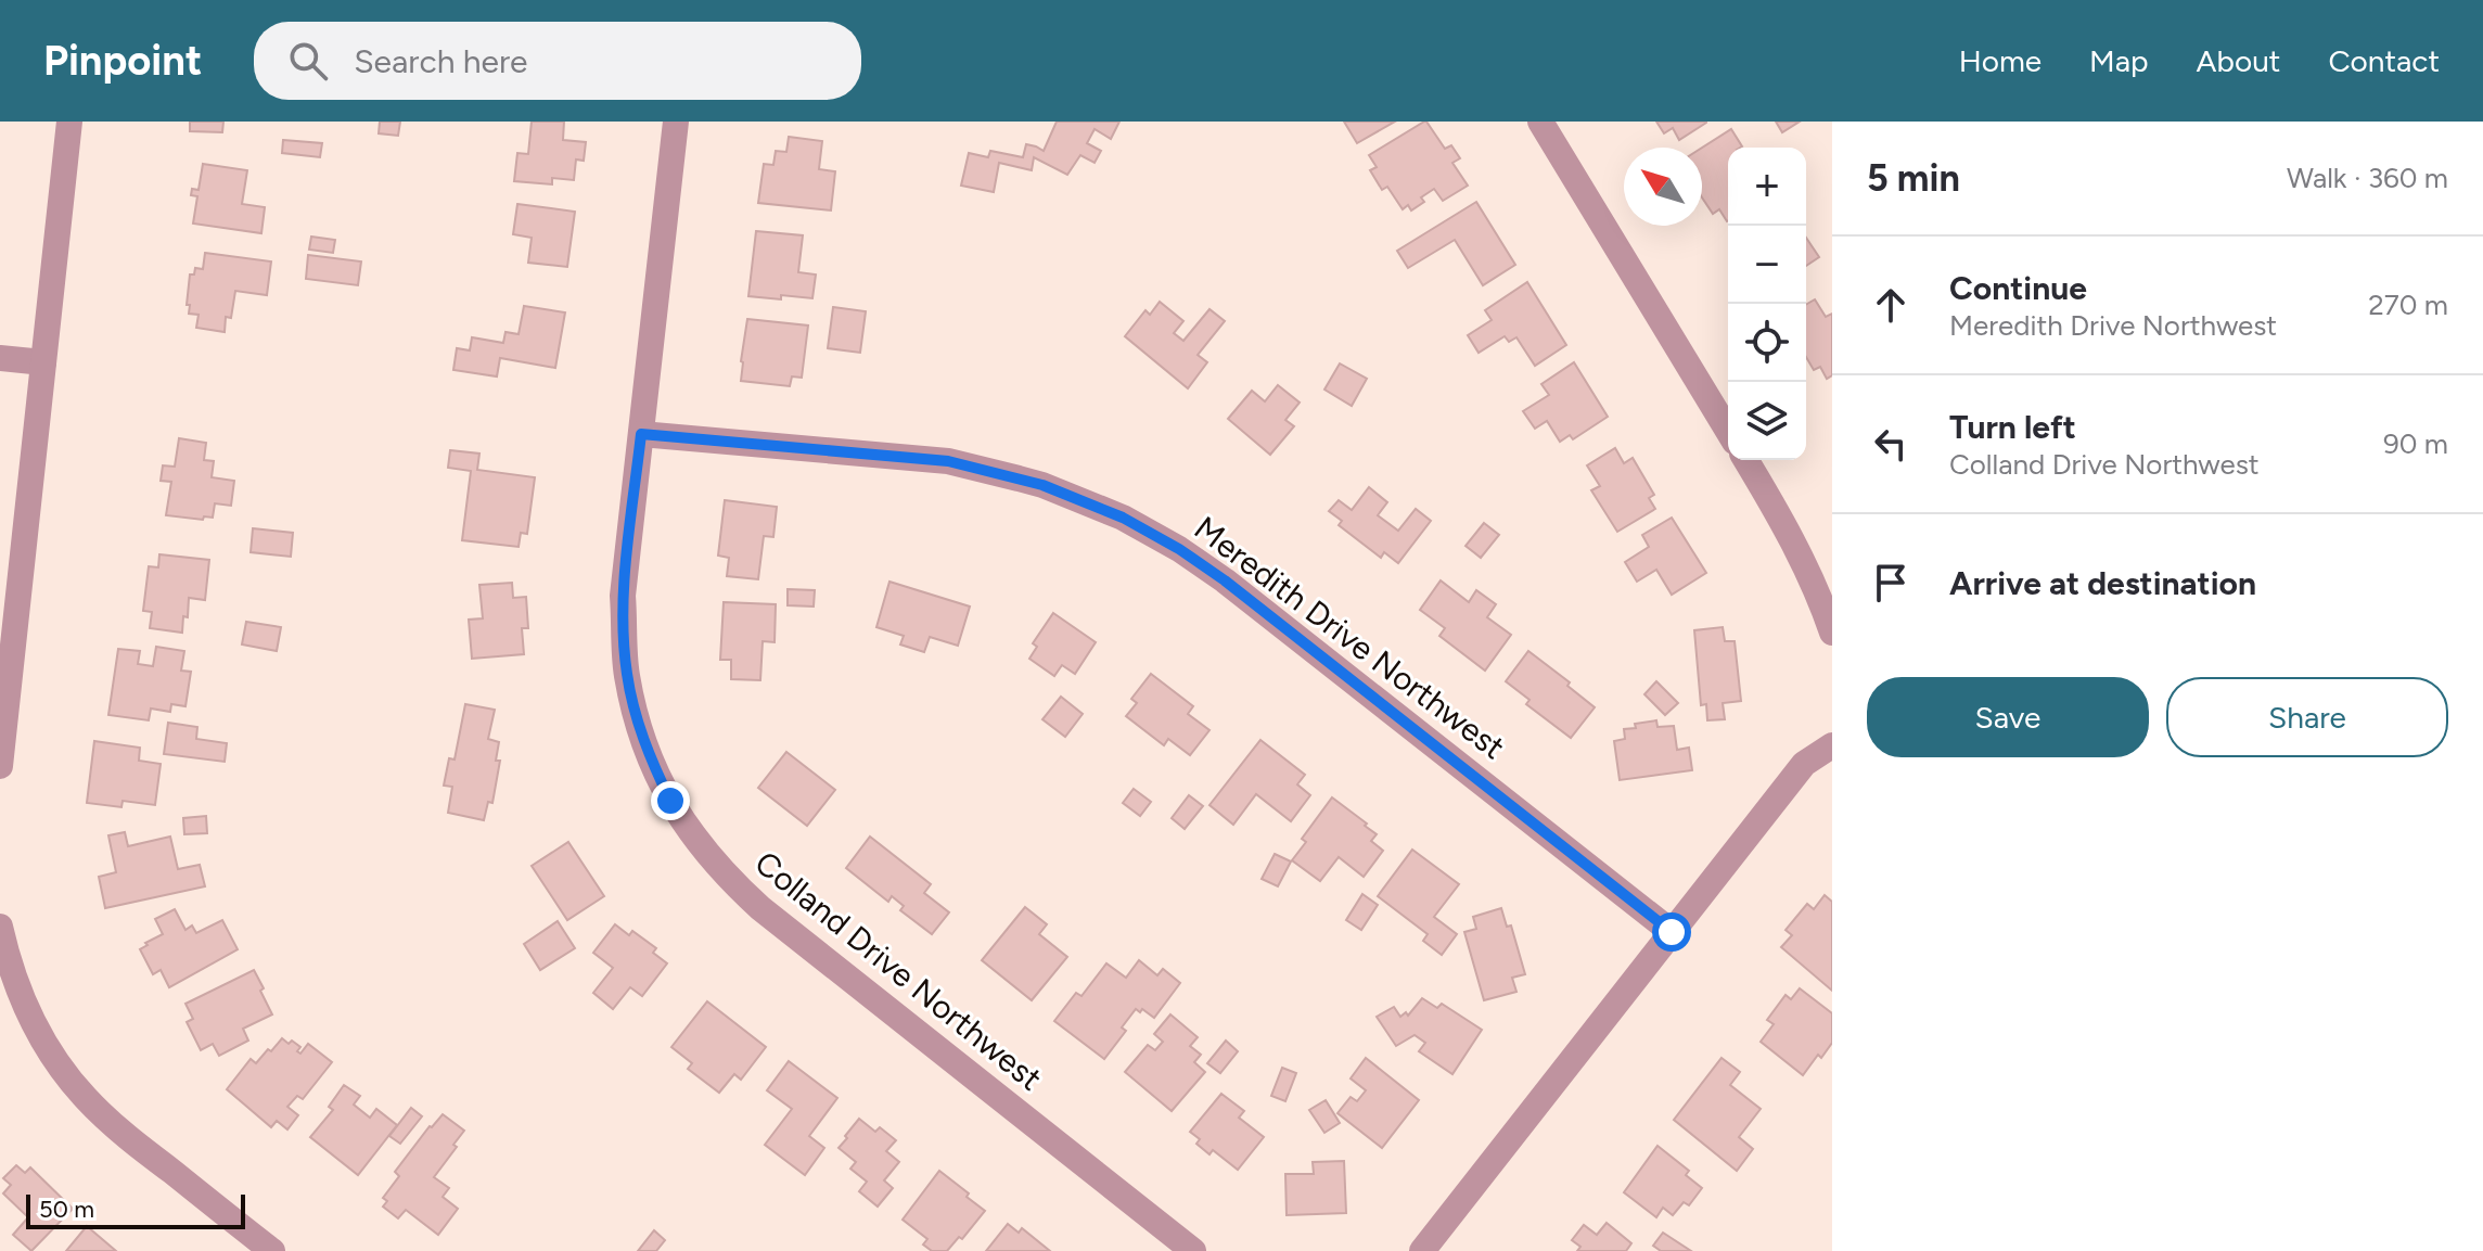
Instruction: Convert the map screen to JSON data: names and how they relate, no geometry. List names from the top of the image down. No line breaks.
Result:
{"streets":{"street":["Meredith Drive Northwest","Colland Drive Northwest"]},"crossings":[["Meredith Drive Northwest","Colland Drive Northwest"]],"scale_bar":"50 m","north":"top left","page":{"header":"Pinpoint","search":"Search here","nav":["Home","Map","About","Contact"],"heading":["5 min","Walk · 360 m"],"map_buttons":["+","−"],"list":[["Continue","Meredith Drive Northwest","270 m"],["Turn left","Colland Drive Northwest","90 m"],"Arrive at destination"],"buttons":["Save","Share"],"scale":"50 m"}}
